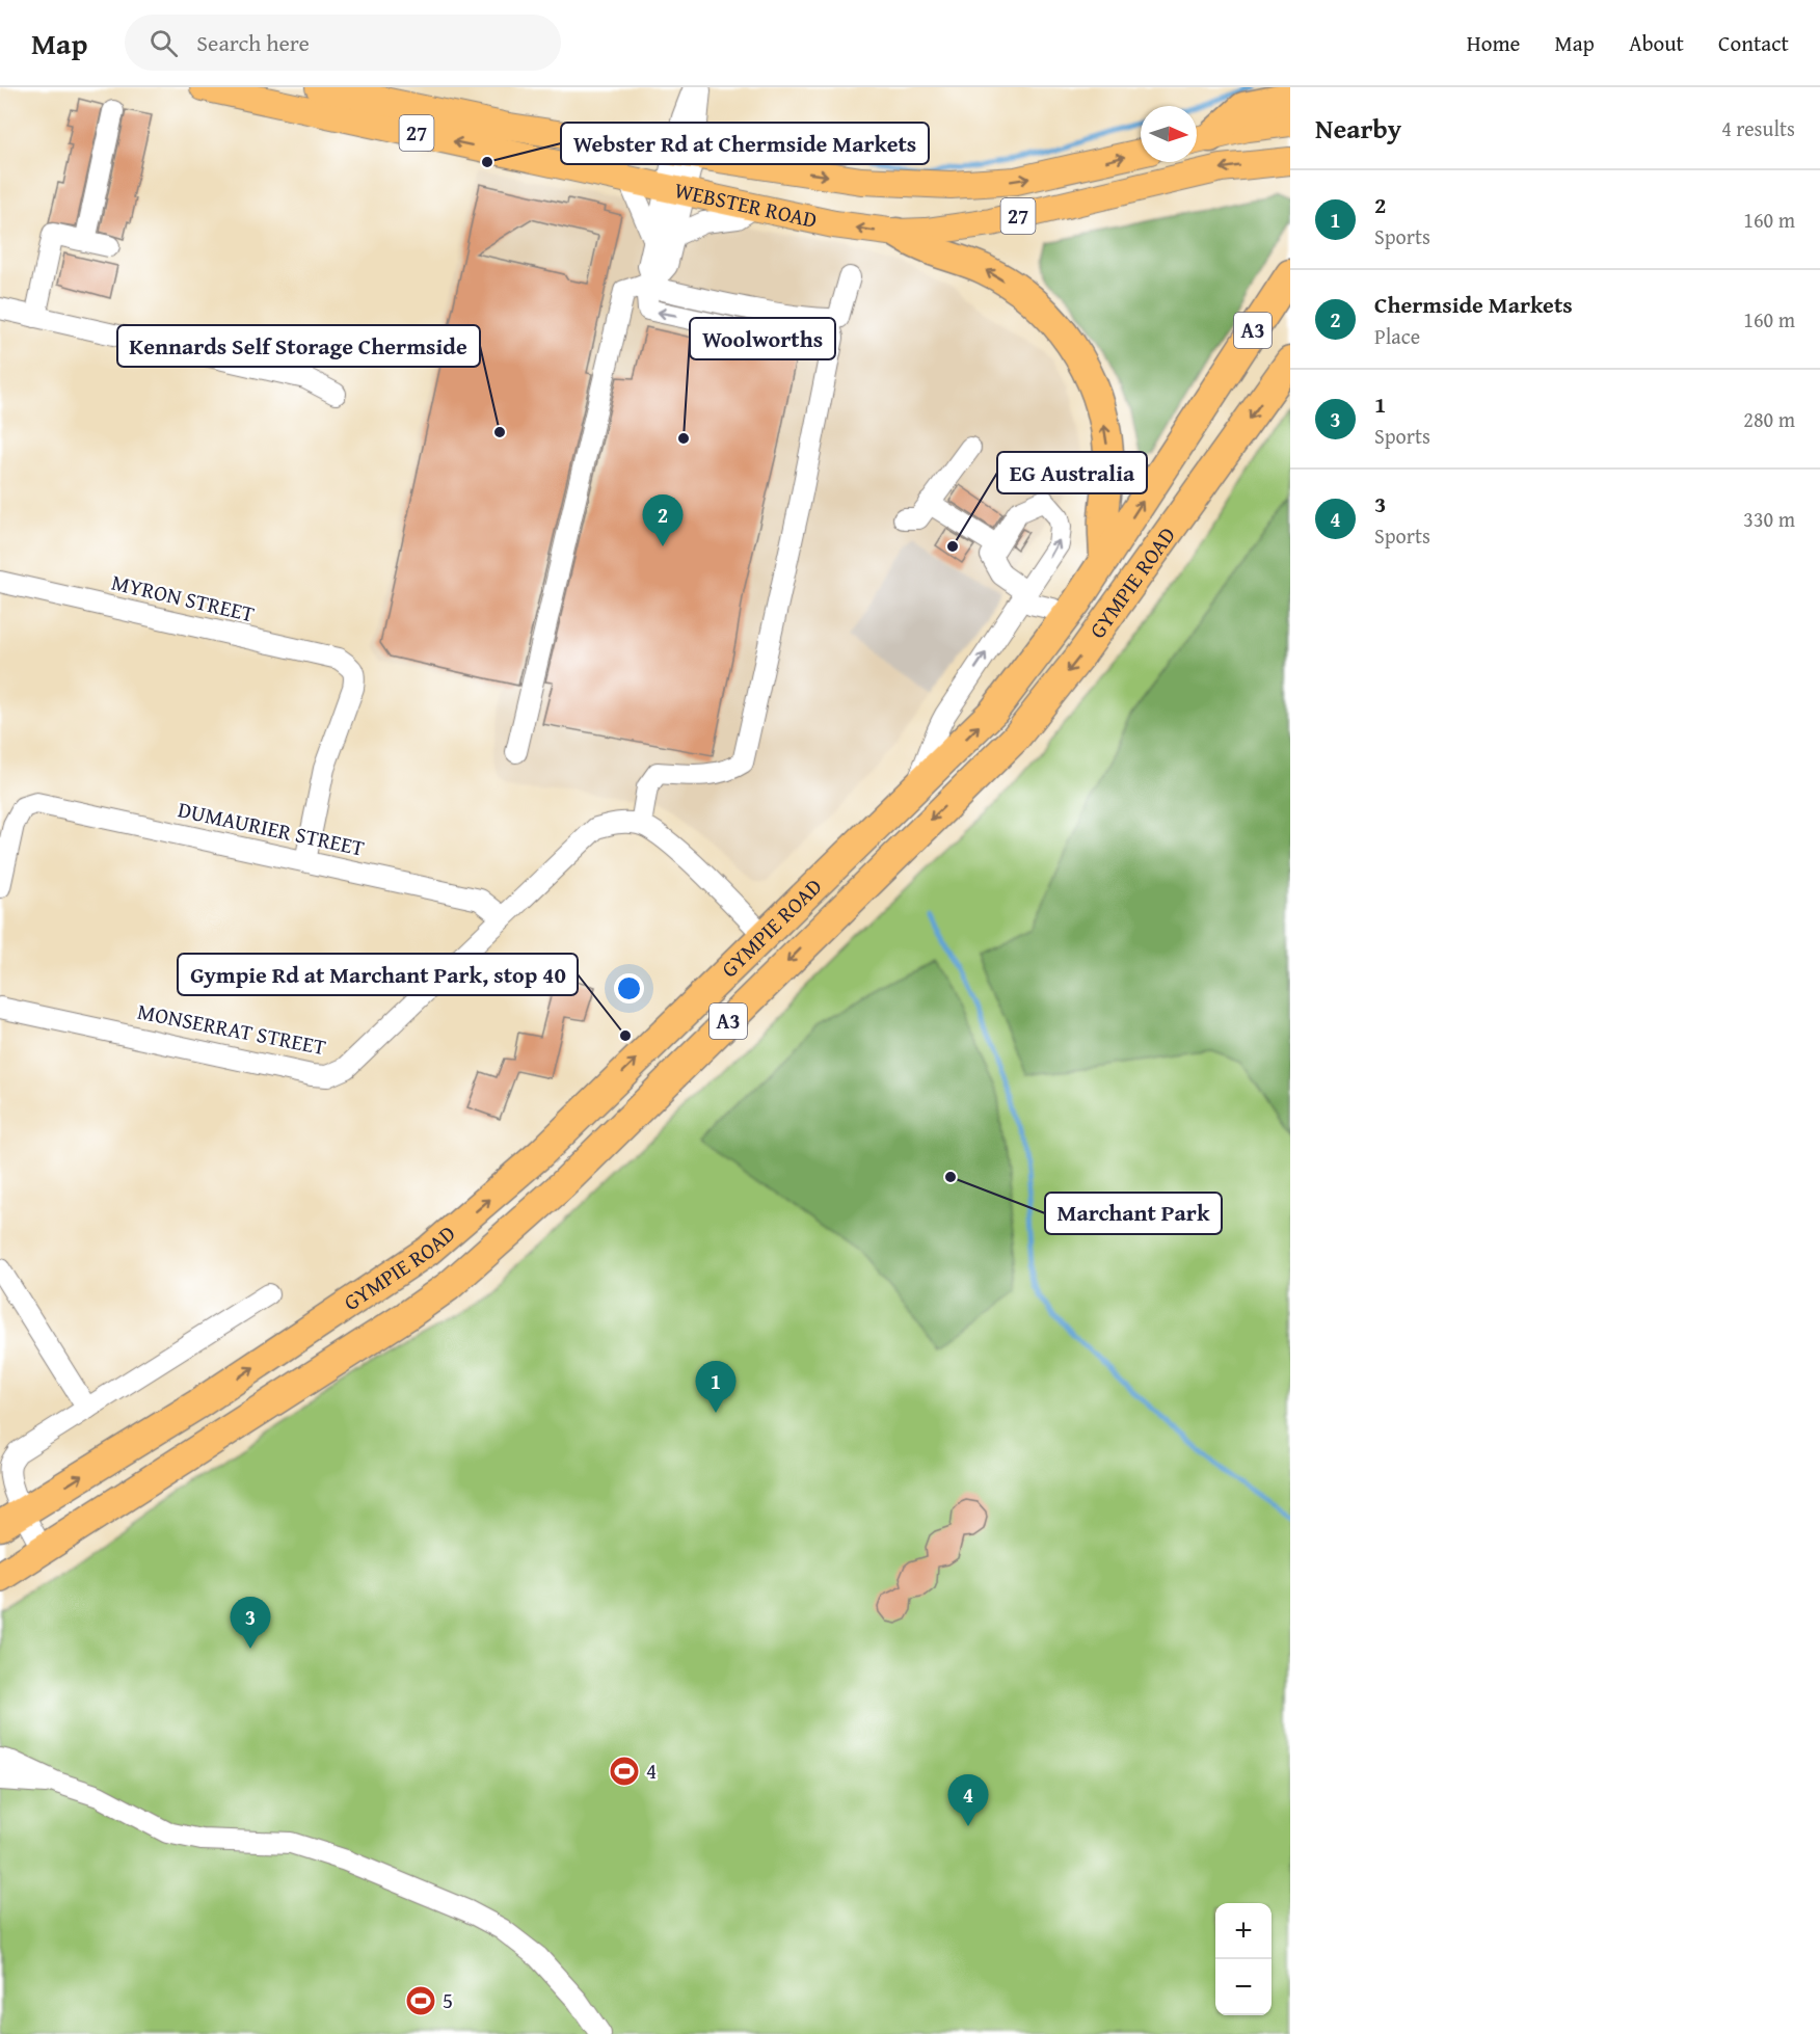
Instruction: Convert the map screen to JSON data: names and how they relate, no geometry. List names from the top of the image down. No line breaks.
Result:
{"streets":{"highway":["A3","GYMPIE ROAD"],"main road":["27","WEBSTER ROAD"],"street":["MYRON STREET","DUMAURIER STREET","MONSERRAT STREET"]},"crossings":[["GYMPIE ROAD","MONSERRAT STREET"],["MYRON STREET","DUMAURIER STREET"],["DUMAURIER STREET","MONSERRAT STREET"]],"places":{"other":["Webster Rd at Chermside Markets","Kennards Self Storage Chermside","Woolworths","EG Australia","Gympie Rd at Marchant Park, stop 40","Marchant Park"],"sports":["4","5"]},"north":"right","page":{"header":"Map","search":"Search here","nav":["Home","Map","About","Contact"],"heading":["Nearby","4 results"],"list":[{"mark":"1","name":"2","note":"Sports","value":"160 m"},{"mark":"2","name":"Chermside Markets","note":"Place","value":"160 m"},{"mark":"3","name":"1","note":"Sports","value":"280 m"},{"mark":"4","name":"3","note":"Sports","value":"330 m"}],"pins":["2","1","3","4"],"map_buttons":["+","−"]}}
